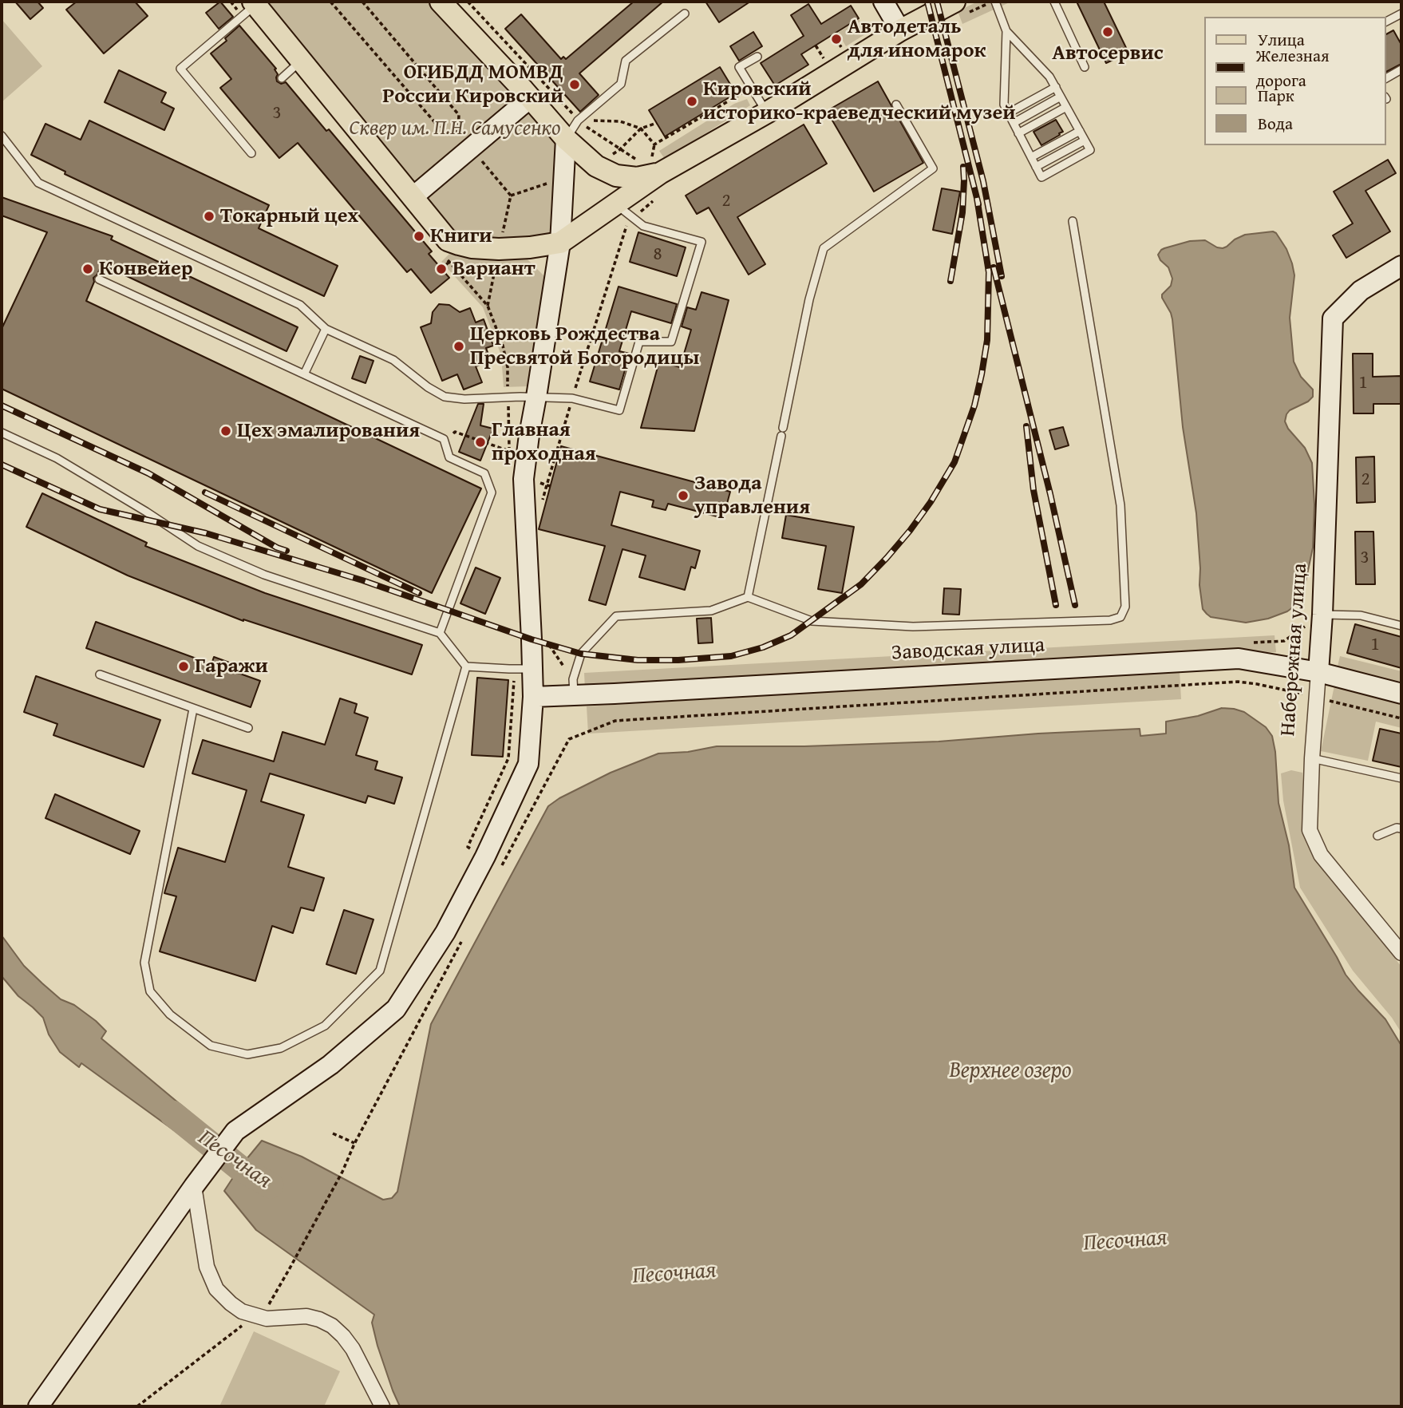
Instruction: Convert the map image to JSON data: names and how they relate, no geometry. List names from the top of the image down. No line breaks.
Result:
{"streets":{"main road":["Заводская улица","Набережная улица"]},"crossings":[["Заводская улица","Набережная улица"]],"water":["Верхнее озеро","Песочная"],"parks":["Сквер им. П.Н. Самусенко"],"places":["Автосервис","Автодеталь для иномарок","ОГИБДД МОМВД России Кировский","Кировский историко-краеведческий музей","Токарный цех","Книги","Конвейер","Вариант","Церковь Рождества Пресвятой Богородицы","Цех эмалирования","Главная проходная","Завода управления","Гаражи"],"house_numbers":["3","2","8","1","2","3","1"],"legend":["Улица","Железная дорога","Парк","Вода"]}
